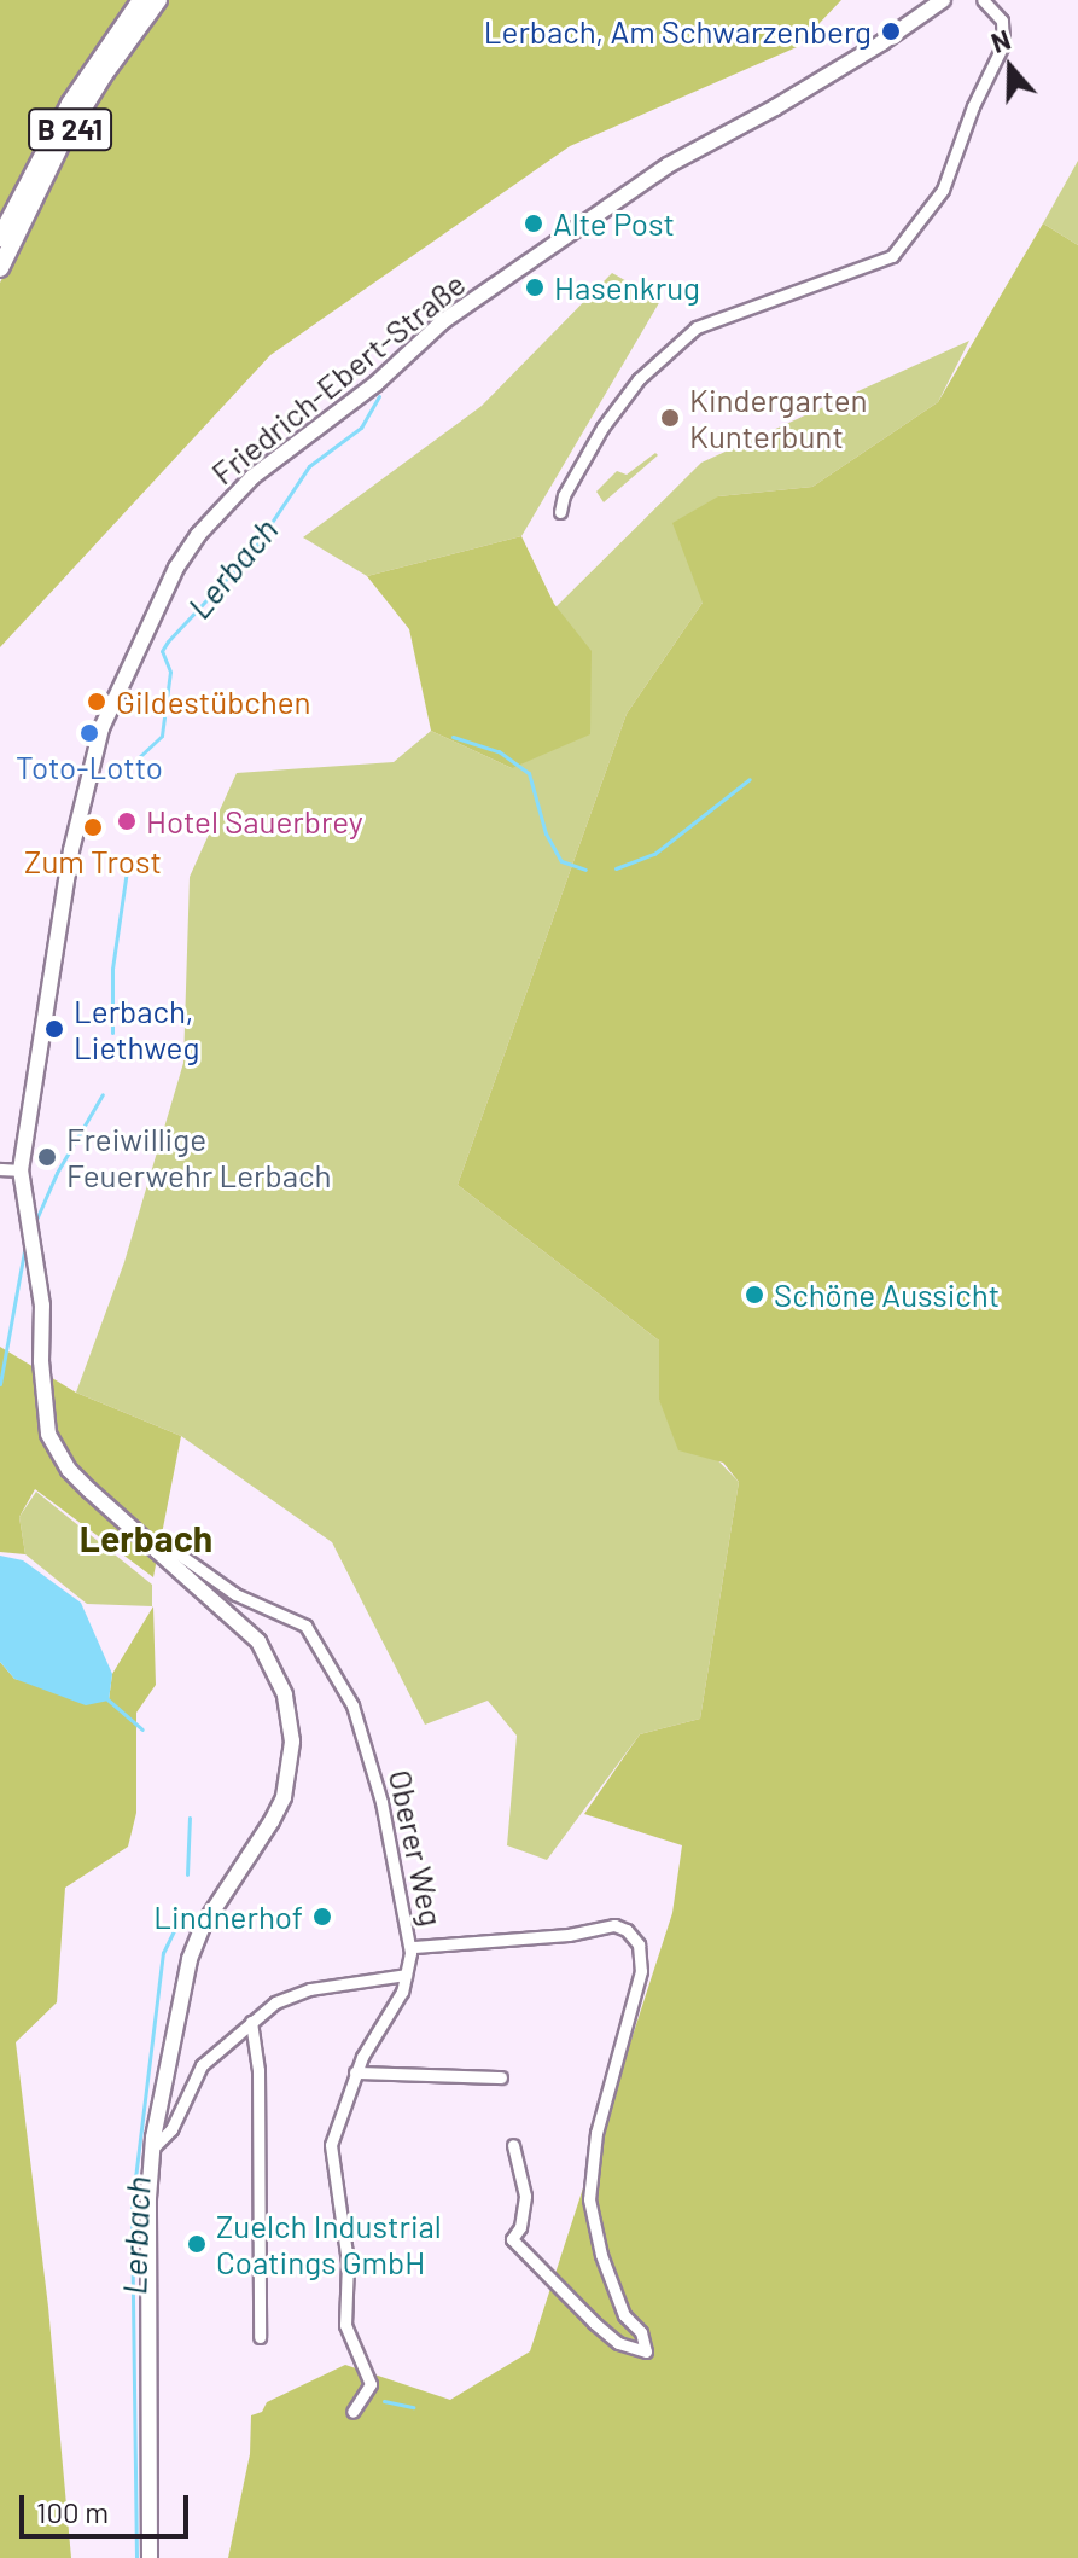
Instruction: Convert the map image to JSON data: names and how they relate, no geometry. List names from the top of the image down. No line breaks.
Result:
{"streets":{"main road":["B 241"],"street":["Friedrich-Ebert-Straße","Oberer Weg"]},"crossings":[["Friedrich-Ebert-Straße","Oberer Weg"]],"districts":["Lerbach"],"water":["Lerbach"],"places":["Lerbach, Am Schwarzenberg","Alte Post","Hasenkrug","Kindergarten Kunterbunt","Gildestübchen","Toto-Lotto","Hotel Sauerbrey","Zum Trost","Lerbach, Liethweg","Freiwillige Feuerwehr Lerbach","Schöne Aussicht","Lindnerhof","Zuelch Industrial Coatings GmbH"],"scale_bar":"100 m","north":"top"}
